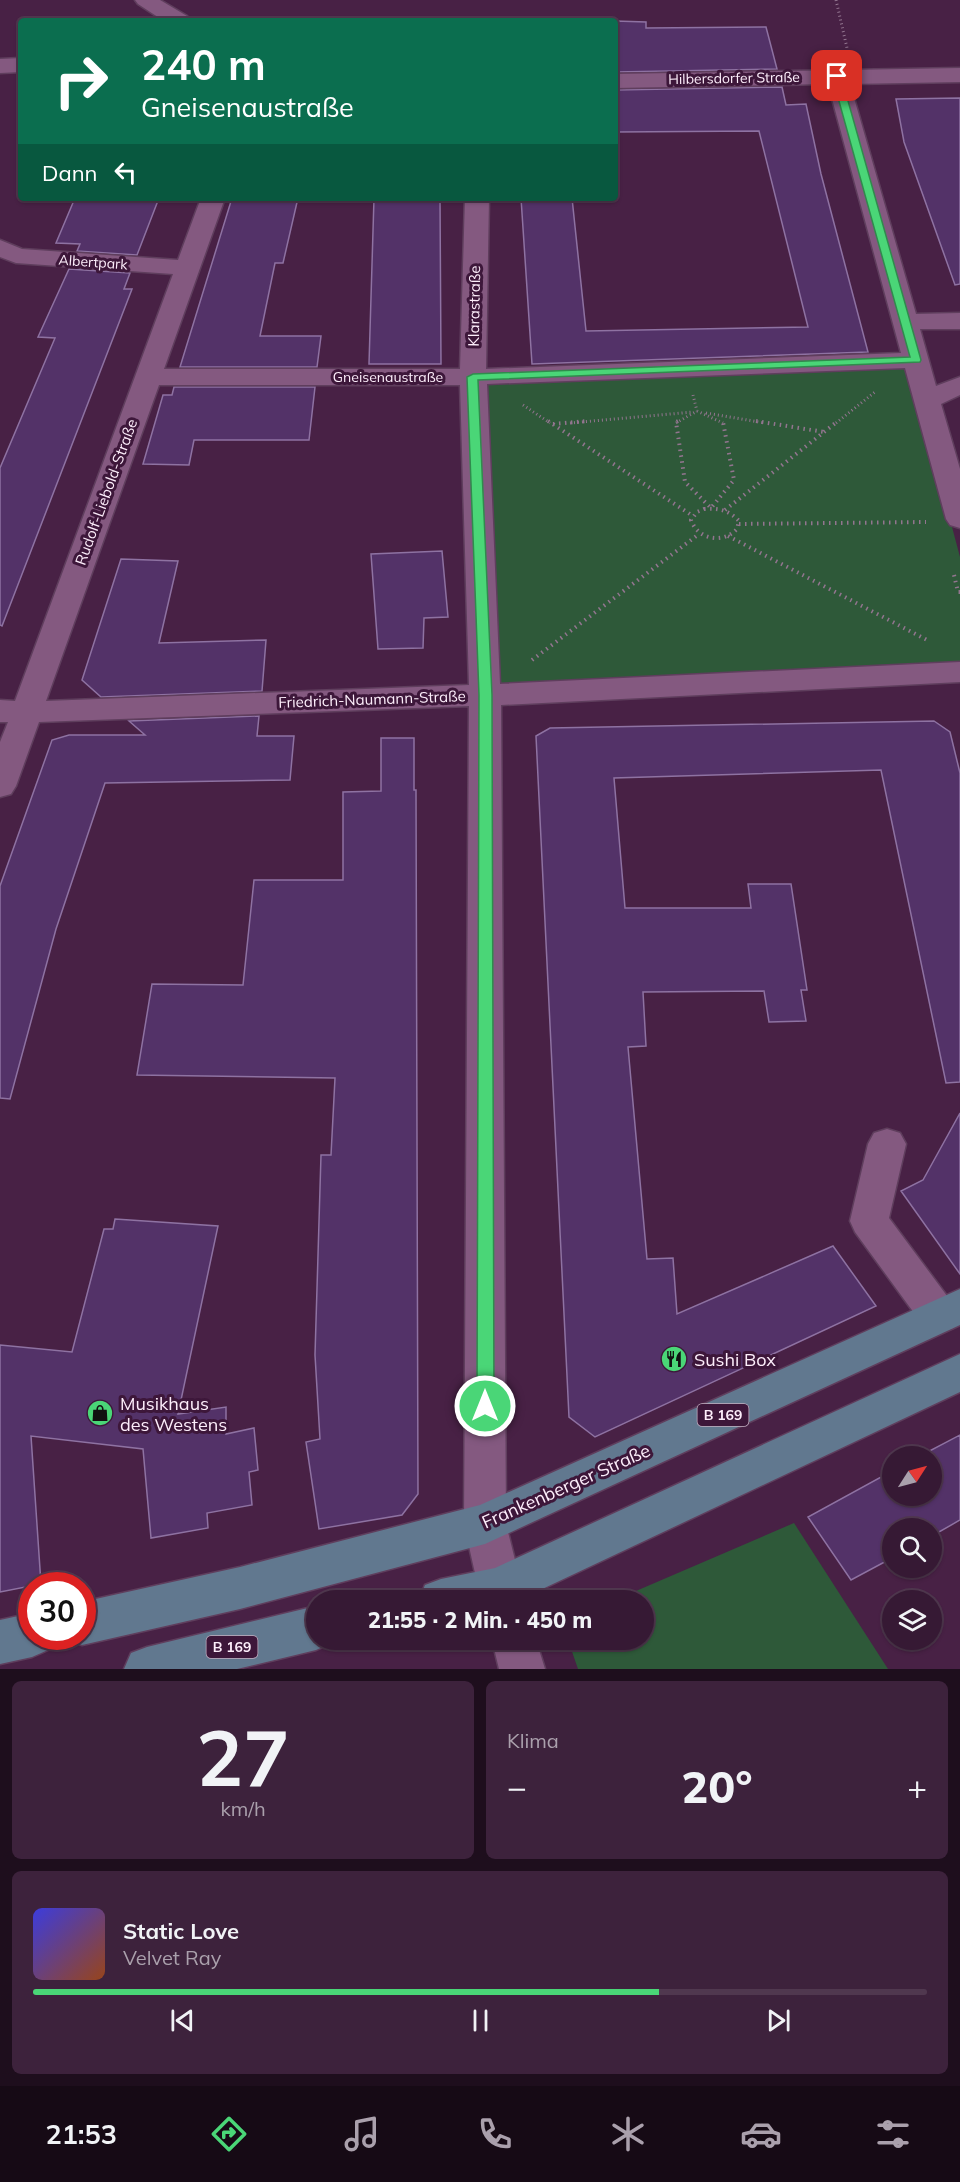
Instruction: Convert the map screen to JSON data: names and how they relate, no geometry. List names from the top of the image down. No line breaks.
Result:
{"streets":{"main road":["B 169","Frankenberger Straße"],"street":["Hilbersdorfer Straße","Albertpark","Klarastraße","Gneisenaustraße","Rudolf-Liebold-Straße","Friedrich-Naumann-Straße"]},"crossings":[["Albertpark","Rudolf-Liebold-Straße"],["Klarastraße","Gneisenaustraße"],["Klarastraße","Friedrich-Naumann-Straße"],["Klarastraße","Frankenberger Straße"],["Gneisenaustraße","Rudolf-Liebold-Straße"],["Rudolf-Liebold-Straße","Friedrich-Naumann-Straße"]],"places":{"restaurant":["Sushi Box"],"shop":["Musikhaus des Westens"]},"north":"top right","page":{"turn":["240 m","Gneisenaustraße"],"then":"Dann","limit":"30","trip":"21:55 · 2 Min. · 450 m","tile":[["27","km/h"],"Klima"],"heat":["−","20°","+"],"song":["Static Love","Velvet Ray"],"tabs":"21:53"}}
